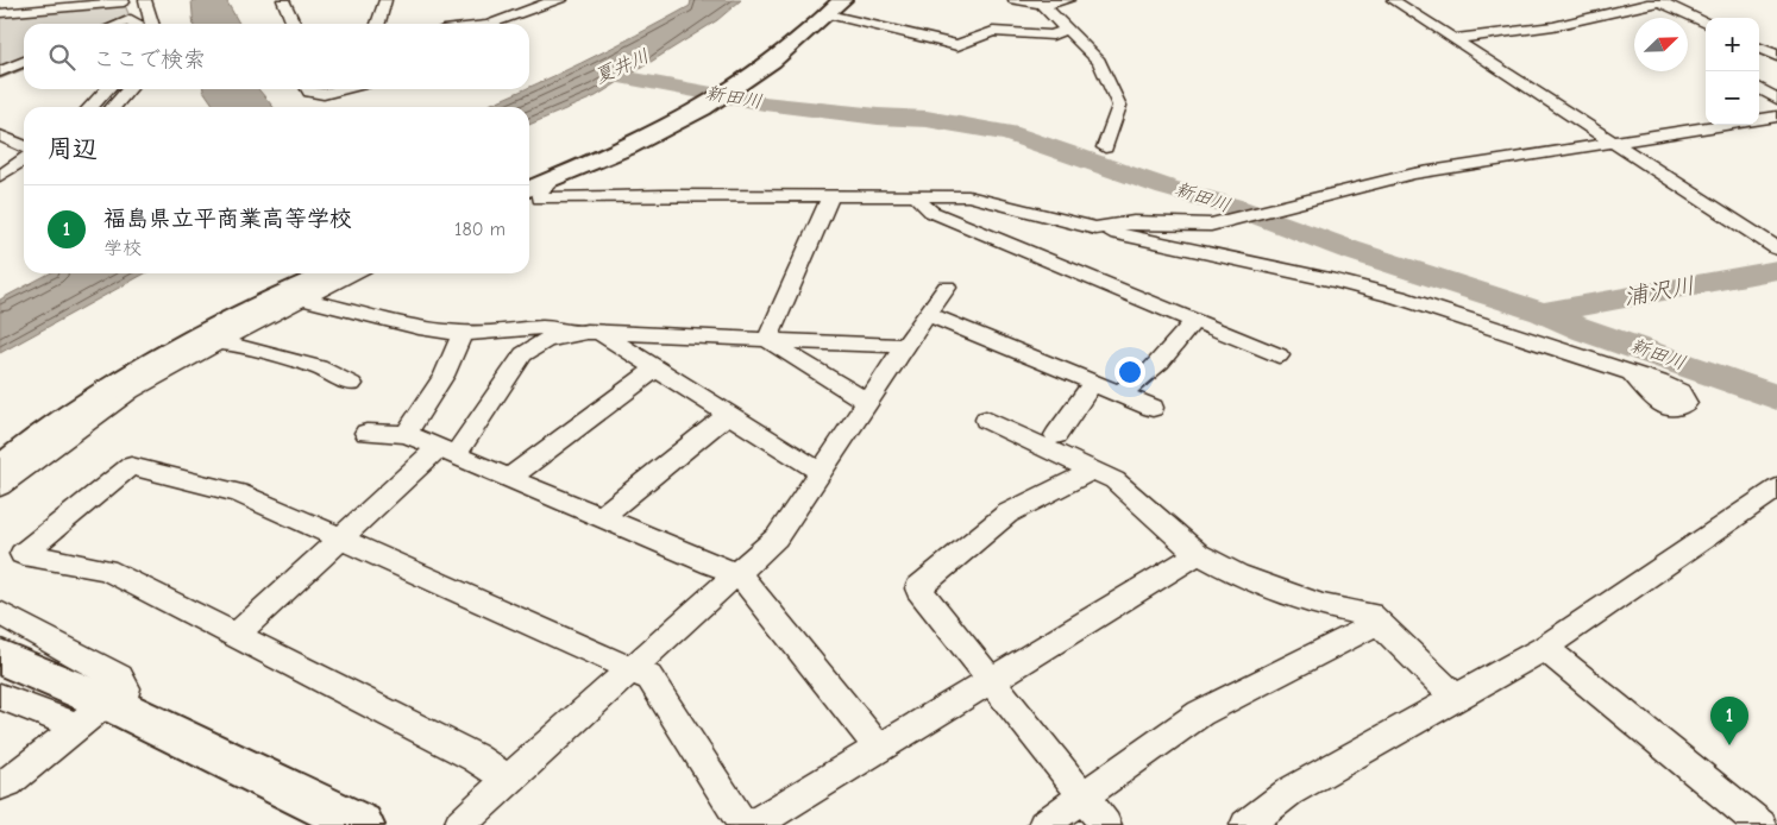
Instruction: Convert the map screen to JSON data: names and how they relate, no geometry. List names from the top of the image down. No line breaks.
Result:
{"water":["夏井川","新田川","浦沢川"],"north":"top right","page":{"map_buttons":["+","−"],"search":"ここで検索","heading":"周辺","list":[{"mark":"1","name":"福島県立平商業高等学校","note":"学校","value":"180 m"}],"pins":"1"}}
